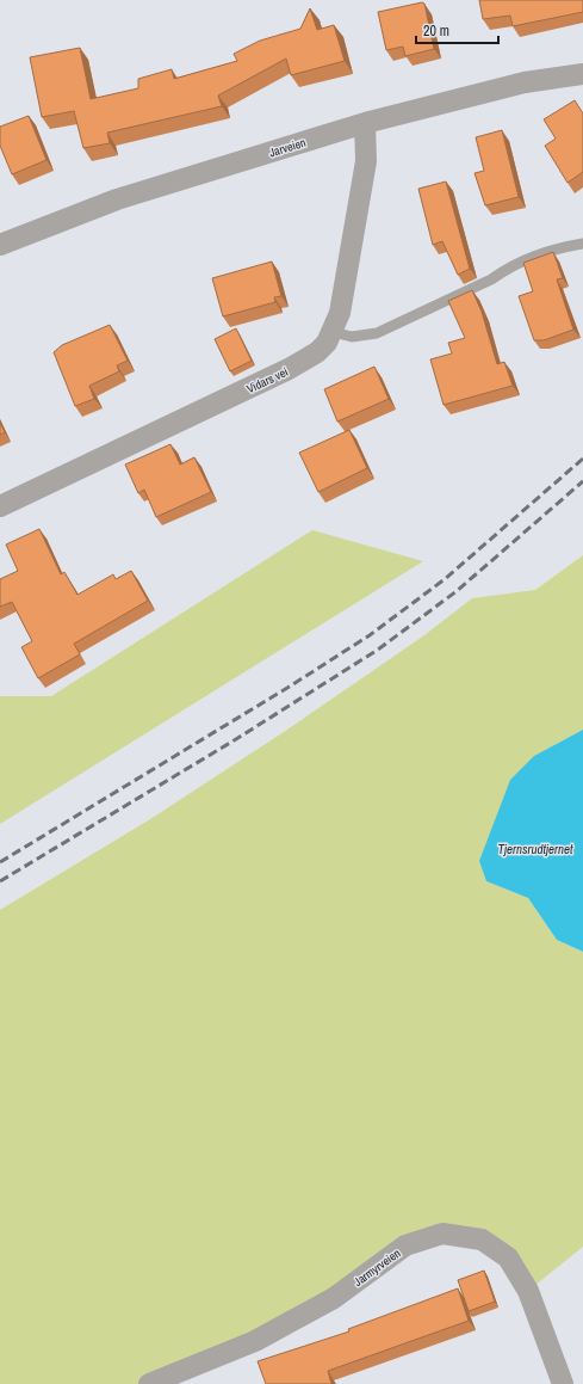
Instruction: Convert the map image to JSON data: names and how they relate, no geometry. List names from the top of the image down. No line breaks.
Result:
{"streets":{"street":["Jarveien","Vidars vei","Jarmyrveien"]},"crossings":[["Jarveien","Vidars vei"]],"water":["Tjernsrudtjernet"],"scale_bar":"20 m"}
